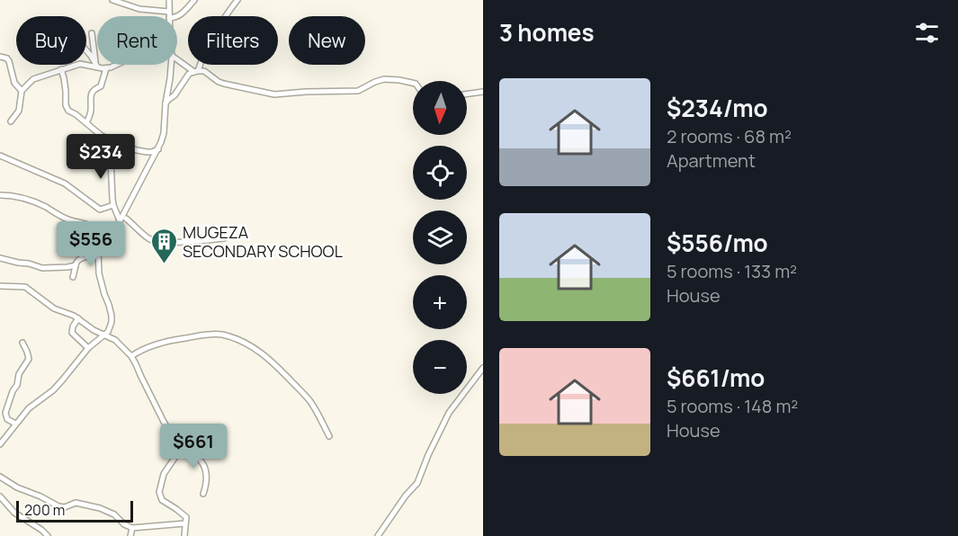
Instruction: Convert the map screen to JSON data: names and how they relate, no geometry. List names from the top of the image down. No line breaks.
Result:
{"places":{"building":["MUGEZA SECONDARY SCHOOL"]},"scale_bar":"200 m","north":"bottom","page":{"heading":"3 homes","chip":["Buy","Rent","Filters","New"],"list":[{"name":"$234/mo","note":"2 rooms · 68 m² · Apartment"},{"name":"$556/mo","note":"5 rooms · 133 m² · House"},{"name":"$661/mo","note":"5 rooms · 148 m² · House"}],"map_buttons":["+","−"],"price":["$234","$556","$661"],"scale":"200 m"}}
